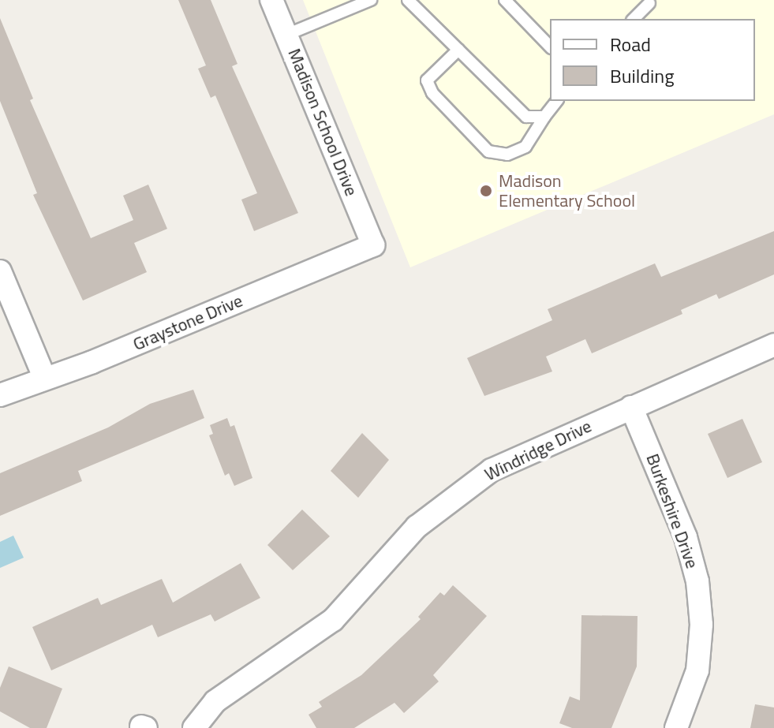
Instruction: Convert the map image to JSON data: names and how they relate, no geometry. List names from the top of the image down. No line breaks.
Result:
{"streets":{"street":["Madison School Drive","Graystone Drive","Windridge Drive","Burkeshire Drive"]},"crossings":[["Madison School Drive","Graystone Drive"],["Windridge Drive","Burkeshire Drive"]],"places":["Madison Elementary School"],"legend":["Road","Building"]}
